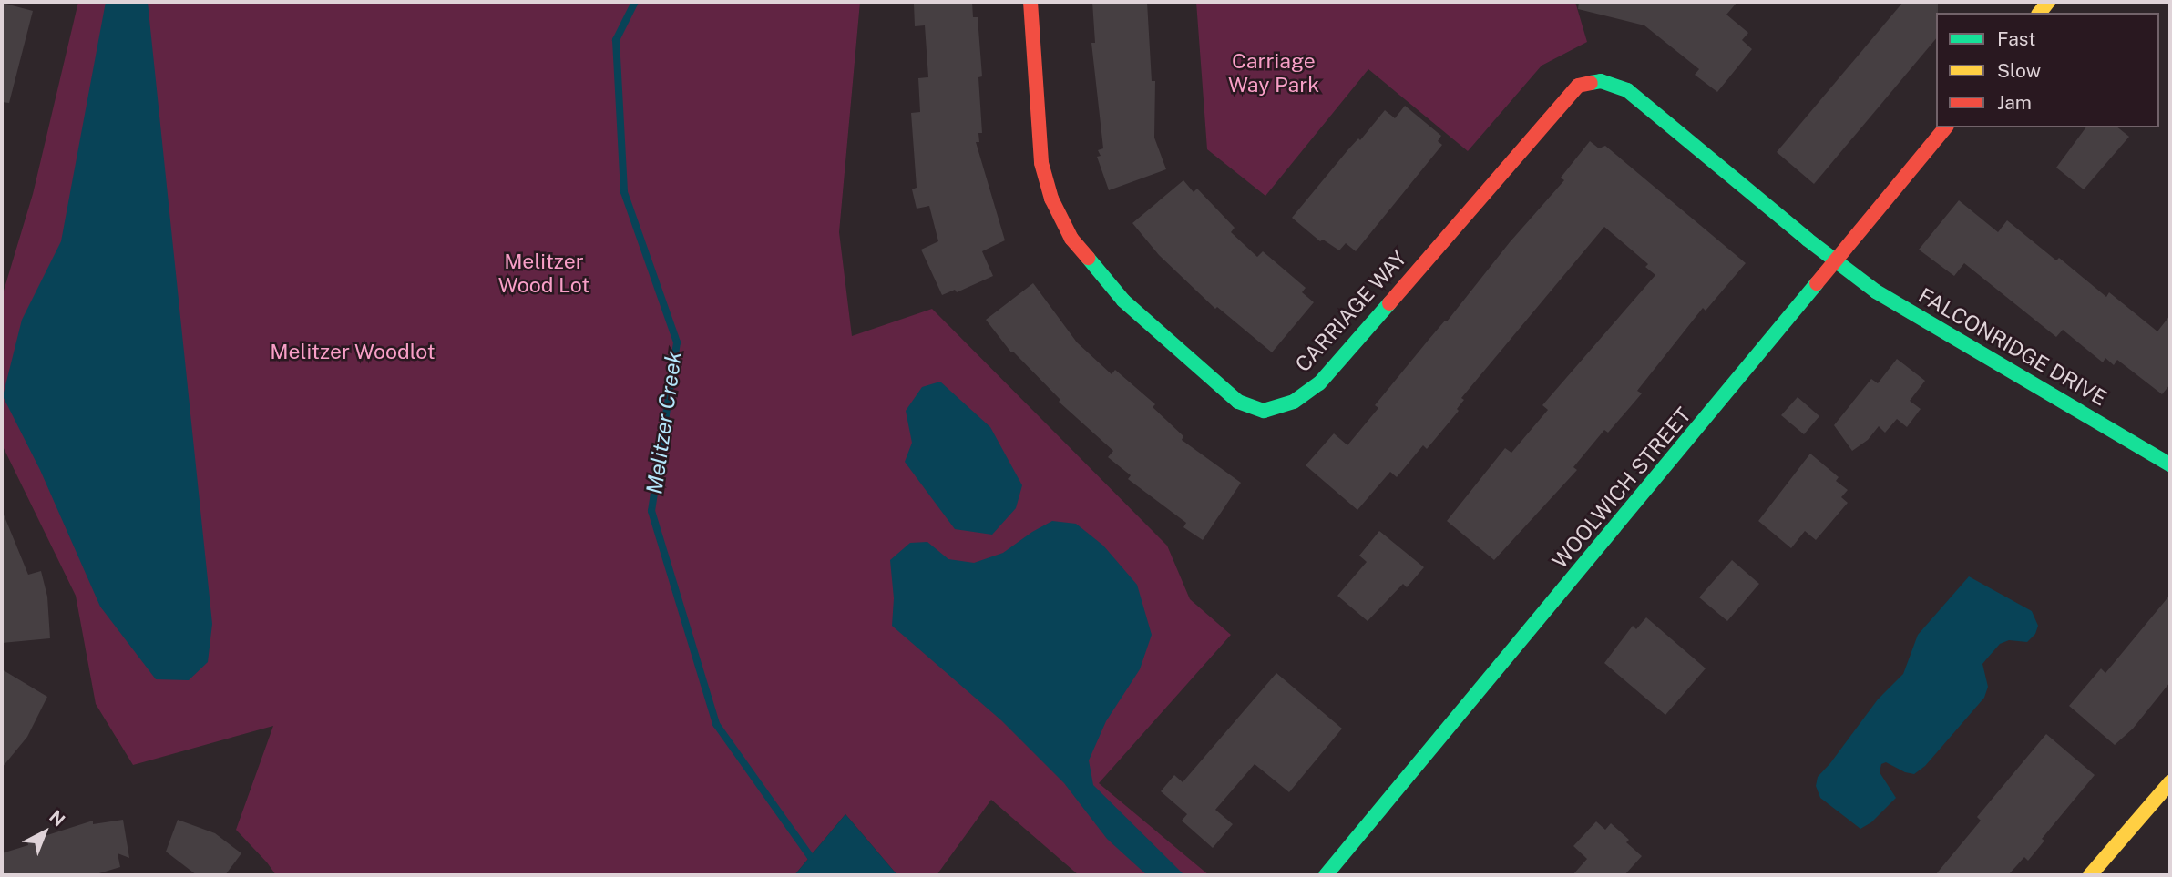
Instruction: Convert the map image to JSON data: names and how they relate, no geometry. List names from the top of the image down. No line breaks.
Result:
{"streets":{"street":["CARRIAGE WAY","FALCONRIDGE DRIVE","WOOLWICH STREET"]},"crossings":[["CARRIAGE WAY","FALCONRIDGE DRIVE"],["CARRIAGE WAY","WOOLWICH STREET"],["FALCONRIDGE DRIVE","WOOLWICH STREET"]],"water":["Melitzer Creek"],"parks":["Carriage Way Park","Melitzer Wood Lot","Melitzer Woodlot"],"legend":["Fast","Slow","Jam"],"north":"top right"}
